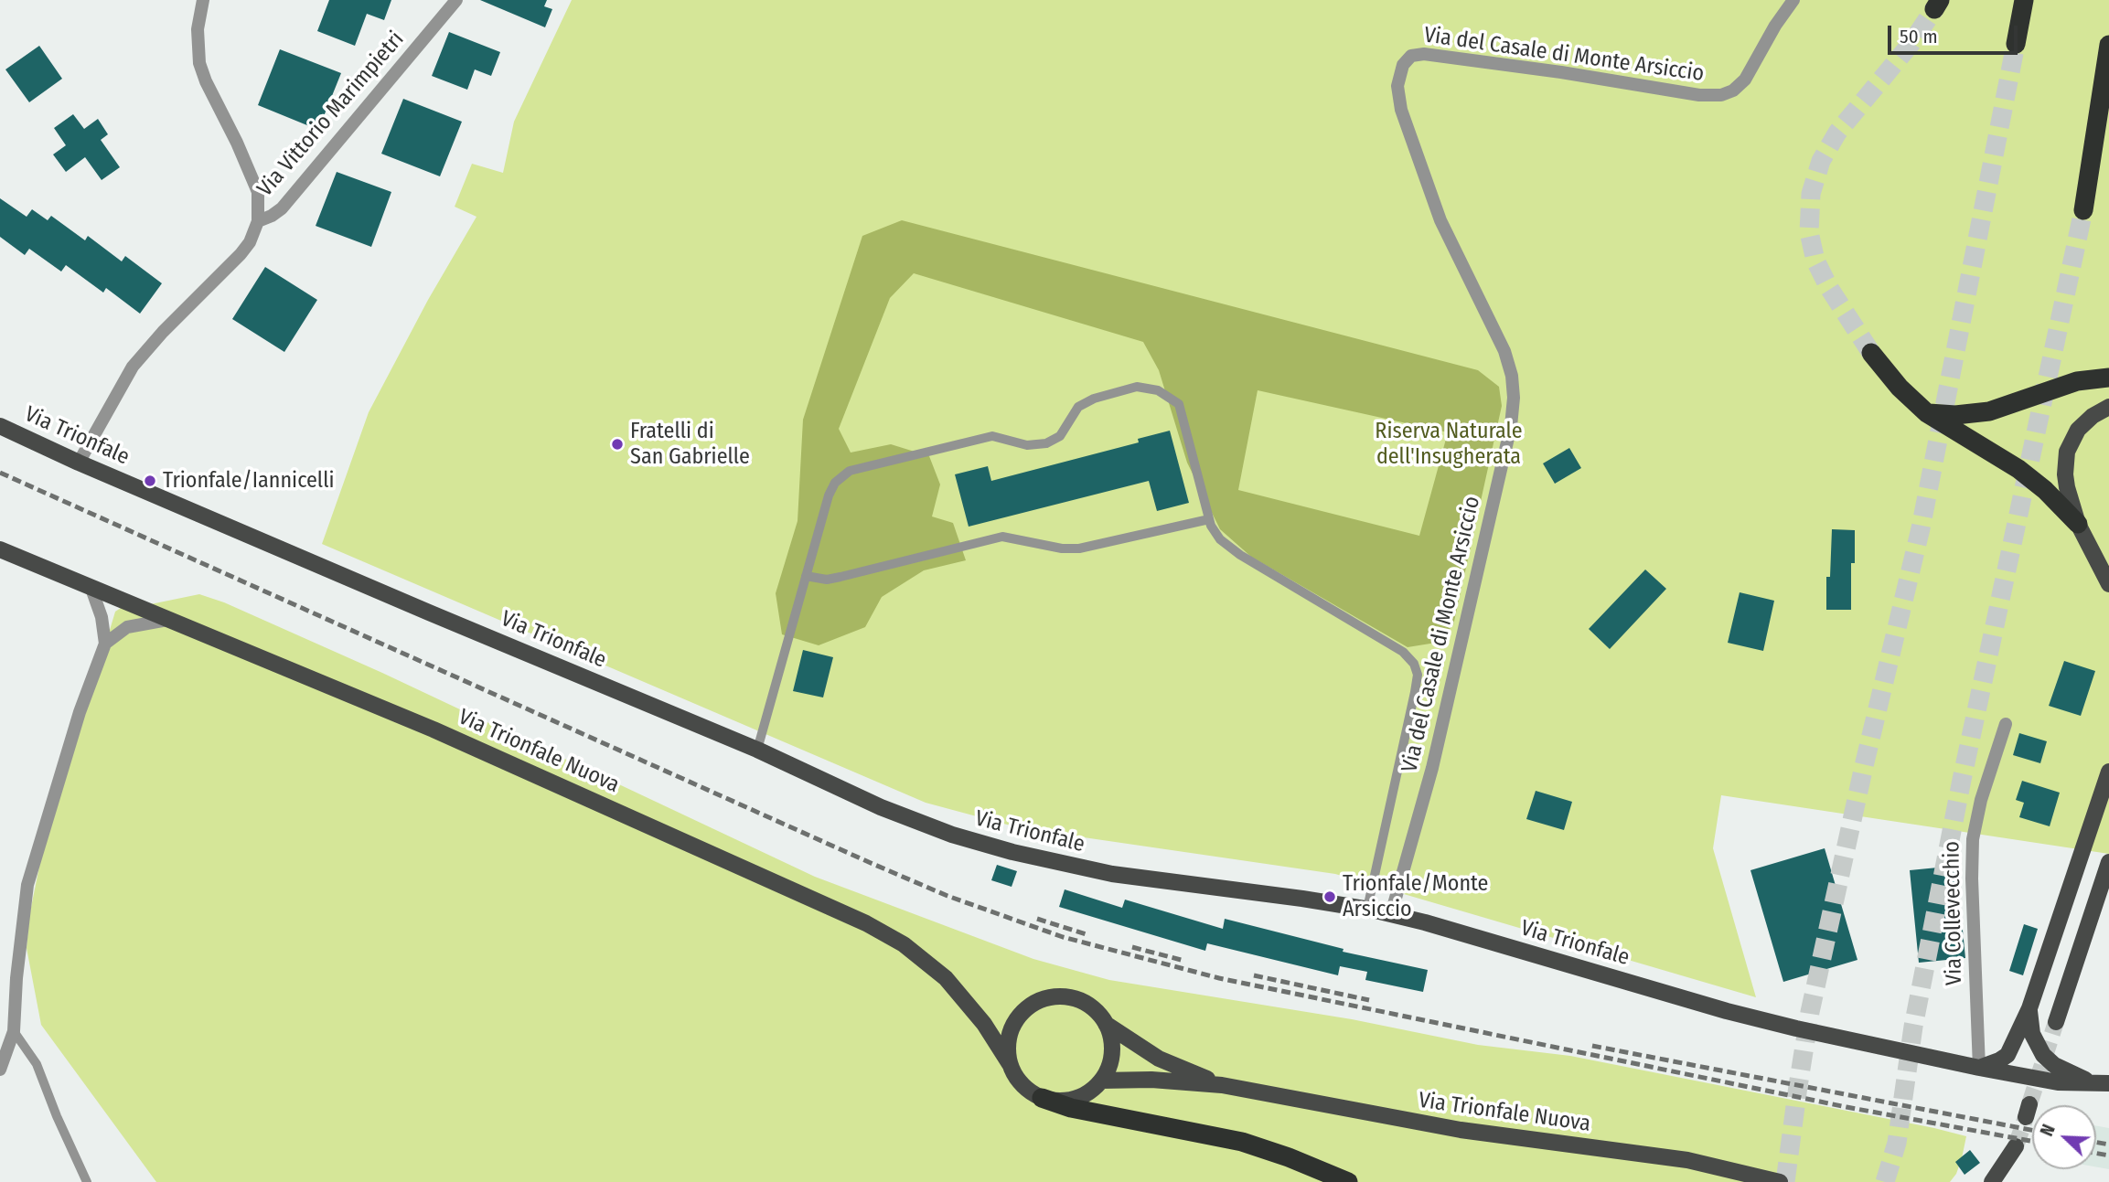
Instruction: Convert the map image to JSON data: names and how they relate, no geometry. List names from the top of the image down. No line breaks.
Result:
{"streets":{"main road":["Via Trionfale","Via Trionfale Nuova"],"street":["Via del Casale di Monte Arsiccio","Via Vittorio Marimpietri","Via Collevecchio"]},"crossings":[["Via del Casale di Monte Arsiccio","Via Trionfale"],["Via Trionfale","Via Collevecchio"]],"parks":["Riserva Naturale dell'Insugherata"],"places":["Fratelli di San Gabrielle","Trionfale/Iannicelli","Trionfale/Monte Arsiccio"],"scale_bar":"50 m","north":"top left"}
